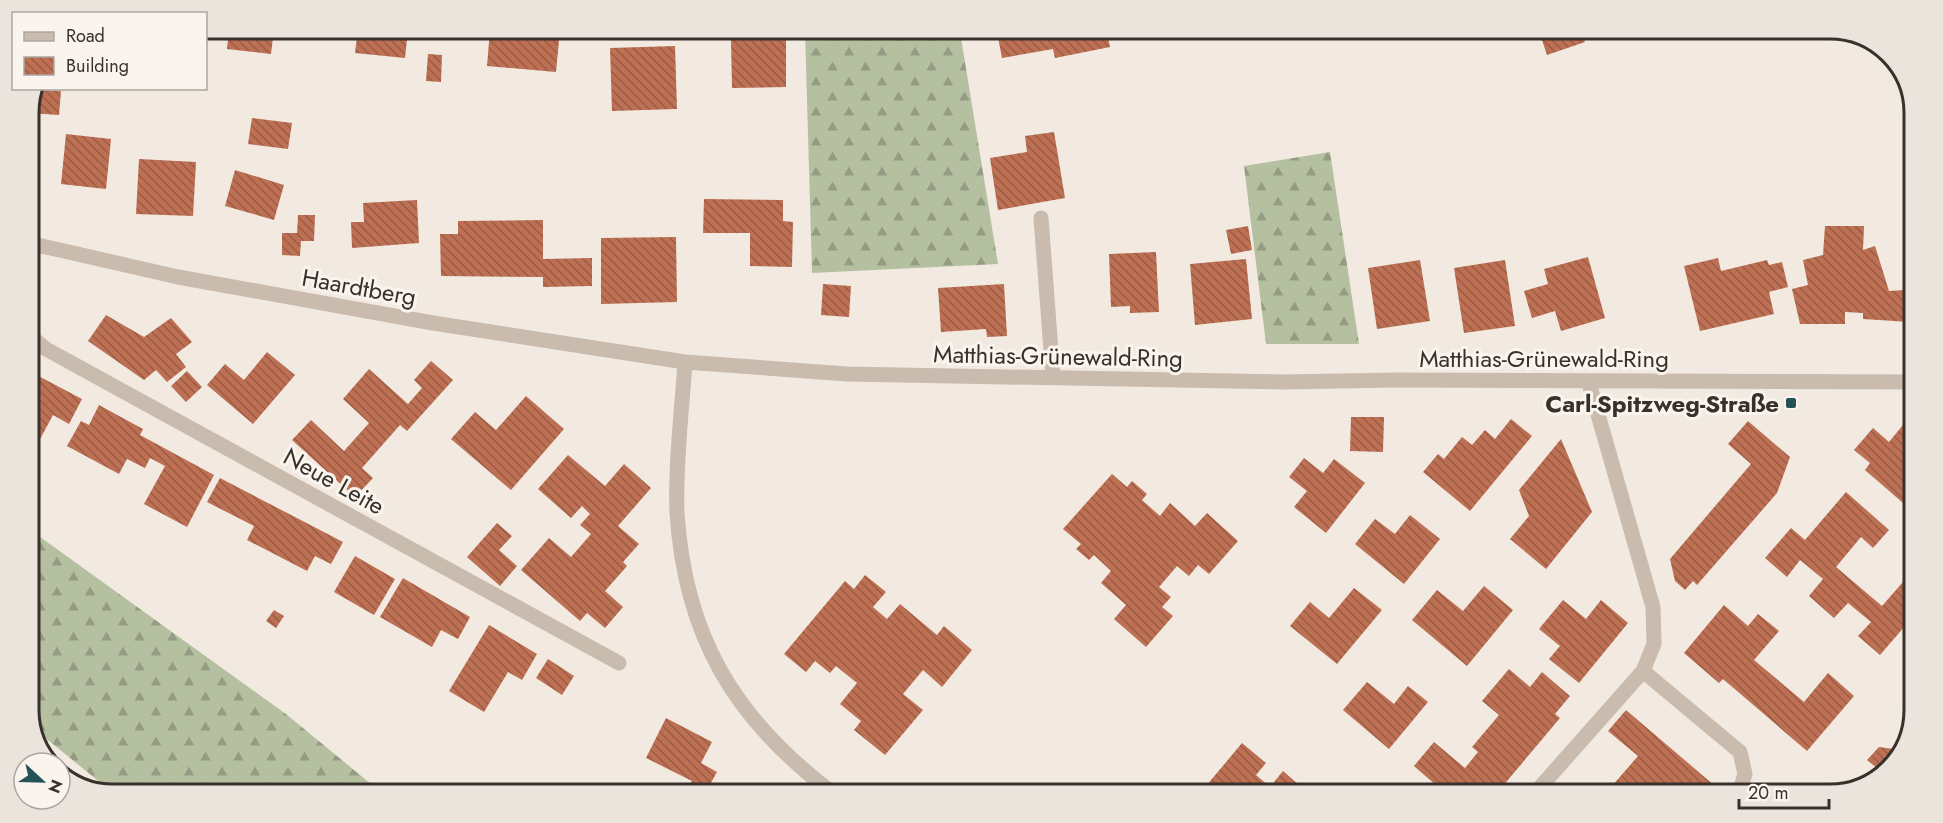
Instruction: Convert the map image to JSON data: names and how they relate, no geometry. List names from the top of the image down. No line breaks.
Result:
{"streets":{"street":["Haardtberg","Matthias-Grünewald-Ring","Neue Leite"]},"crossings":[["Haardtberg","Matthias-Grünewald-Ring"]],"places":{"transit":["Carl-Spitzweg-Straße"]},"legend":["Road","Building"],"scale_bar":"20 m","north":"right"}
